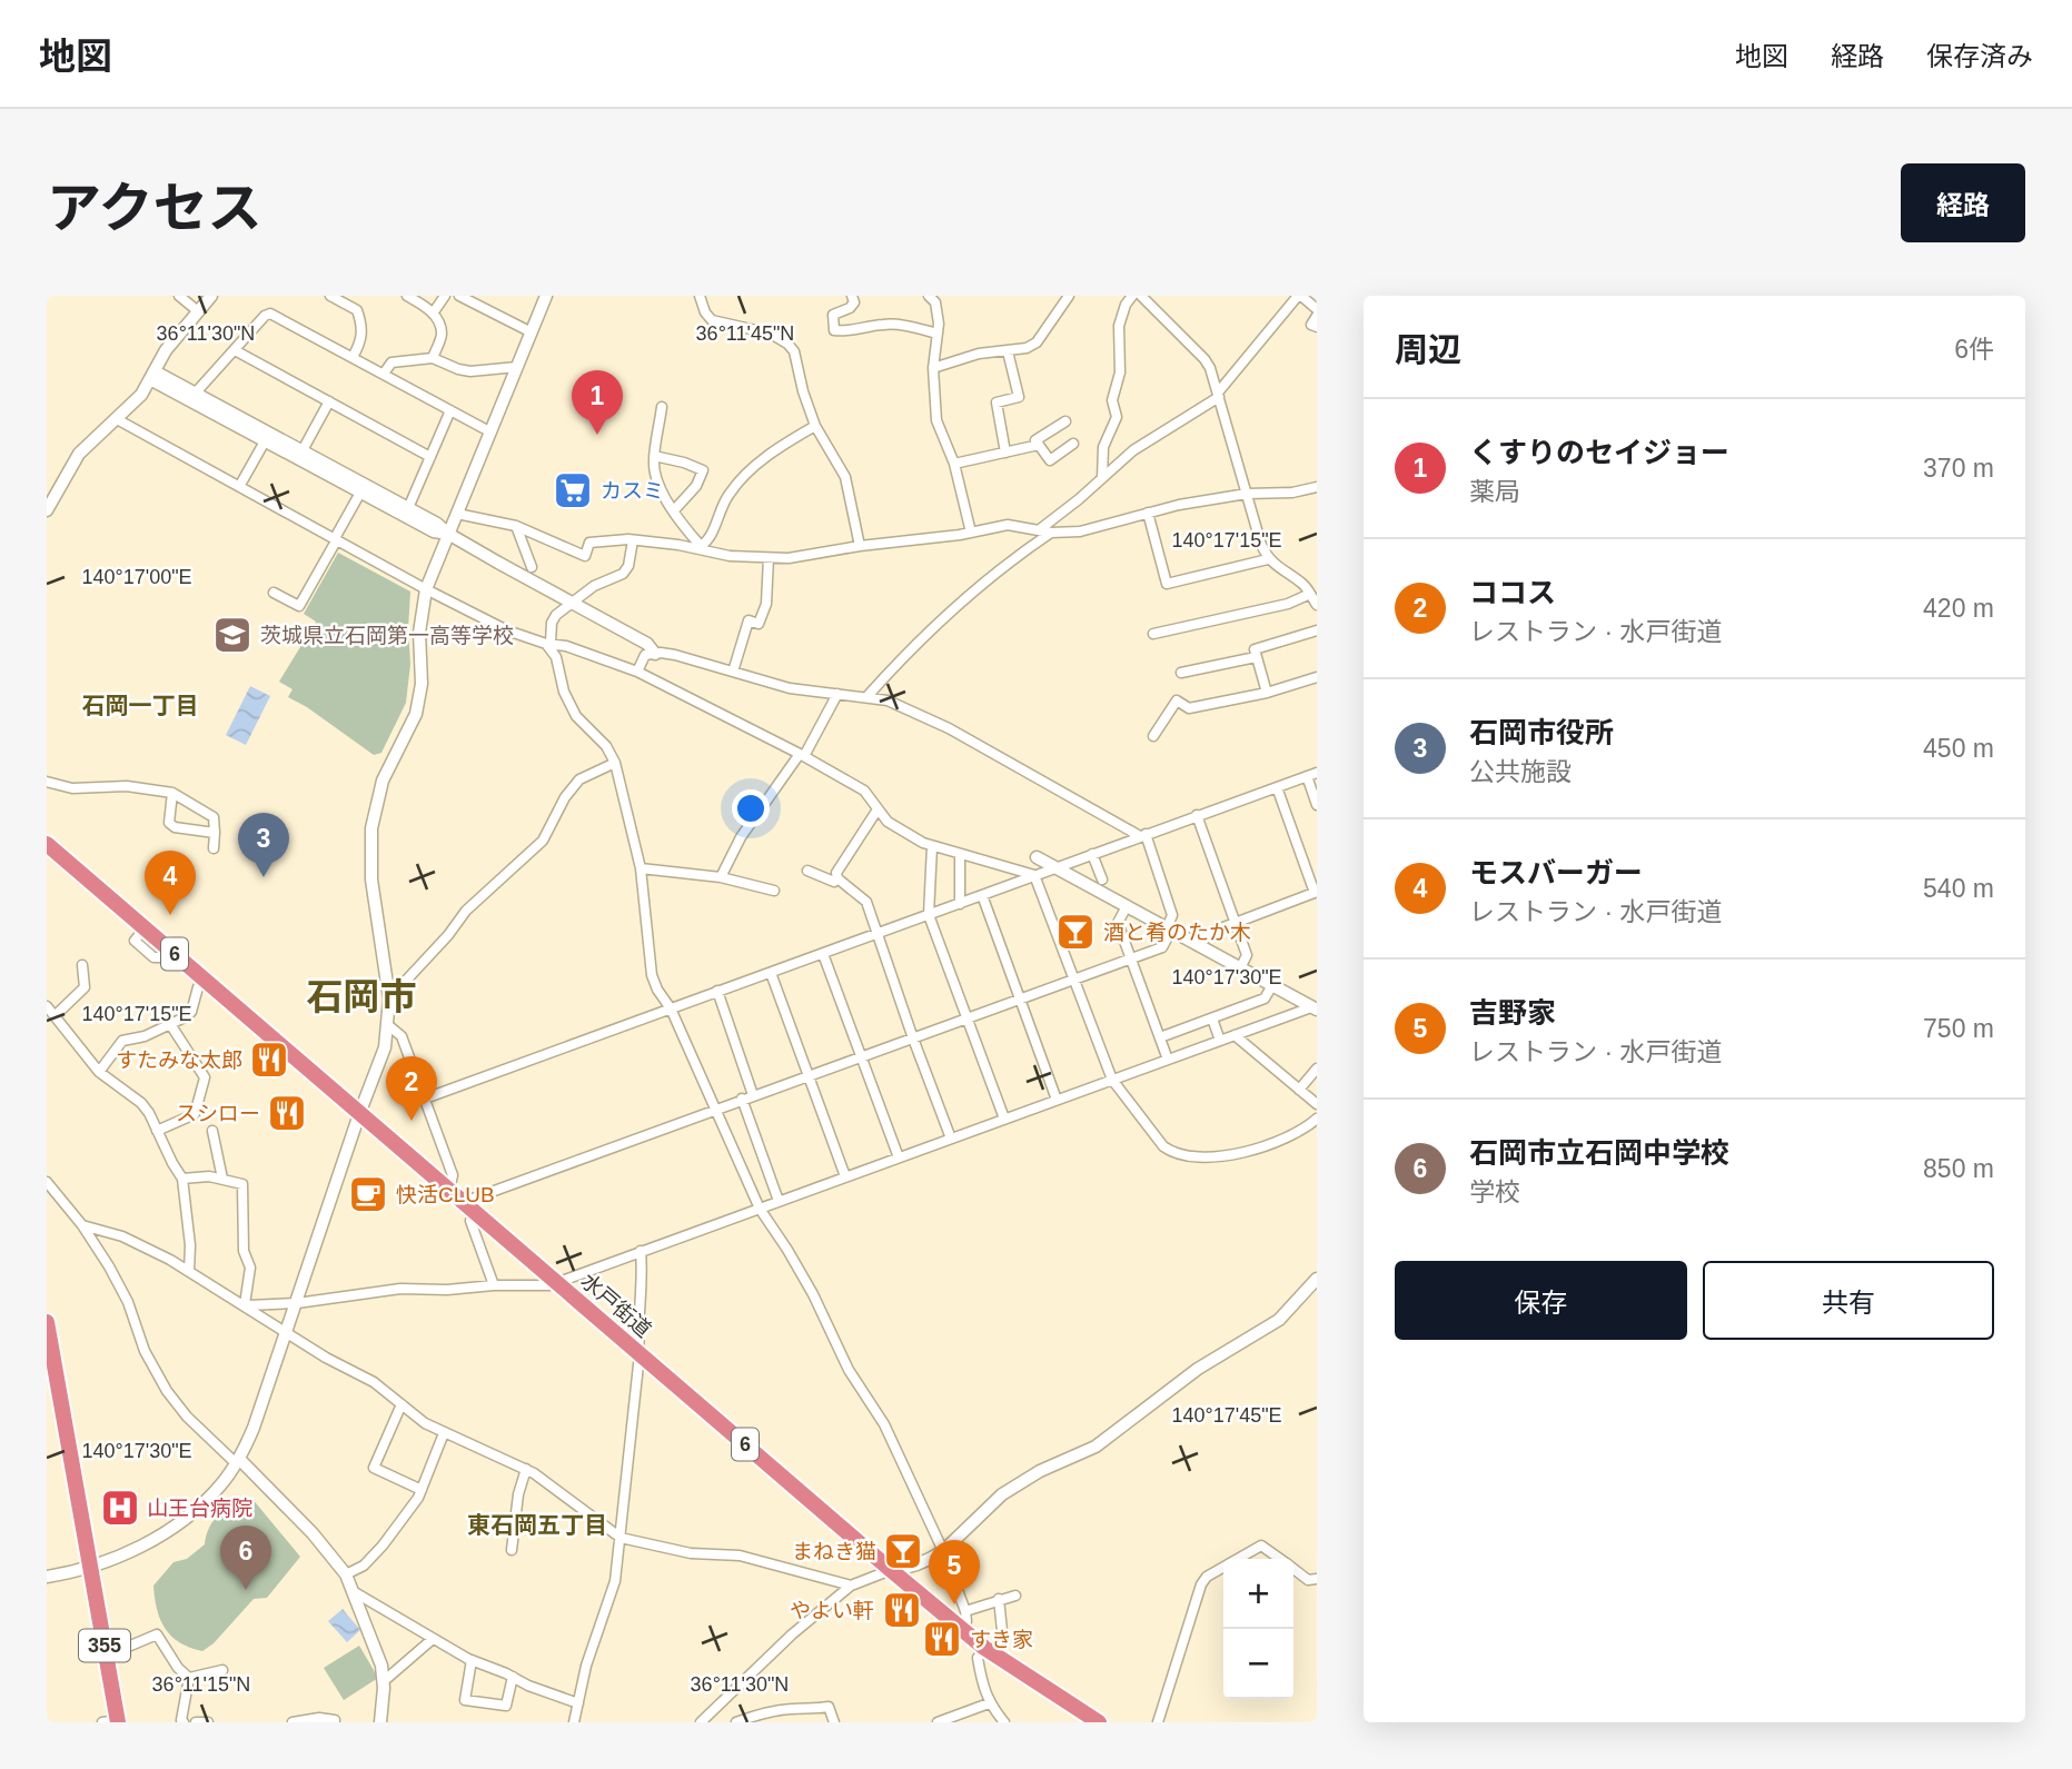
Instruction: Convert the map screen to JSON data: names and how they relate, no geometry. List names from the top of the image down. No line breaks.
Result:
{"streets":{"highway":["6","水戸街道","355"]},"districts":["石岡一丁目","石岡市","東石岡五丁目"],"places":{"supermarket":["カスミ"],"school or university":["茨城県立石岡第一高等学校"],"bar":["酒と肴のたか木","まねき猫"],"restaurant":["すたみな太郎","スシロー","やよい軒","すき家"],"cafe":["快活CLUB"],"hospital":["山王台病院"]},"page":{"header":"地図","nav":["地図","経路","保存済み"],"title":"アクセス","buttons":["経路",["保存","共有"]],"heading":["周辺","6件"],"pins":["1","3","4","2","6","5"],"list":[{"mark":"1","name":"くすりのセイジョー","note":"薬局","value":"370 m"},{"mark":"2","name":"ココス","note":"レストラン · 水戸街道","value":"420 m"},{"mark":"3","name":"石岡市役所","note":"公共施設","value":"450 m"},{"mark":"4","name":"モスバーガー","note":"レストラン · 水戸街道","value":"540 m"},{"mark":"5","name":"吉野家","note":"レストラン · 水戸街道","value":"750 m"},{"mark":"6","name":"石岡市立石岡中学校","note":"学校","value":"850 m"}],"map_buttons":["+","−"]},"coordinates":["36°11'45\"N","36°11'30\"N","140°17'15\"E","140°17'00\"E","140°17'30\"E","140°17'45\"E","36°11'15\"N"]}
